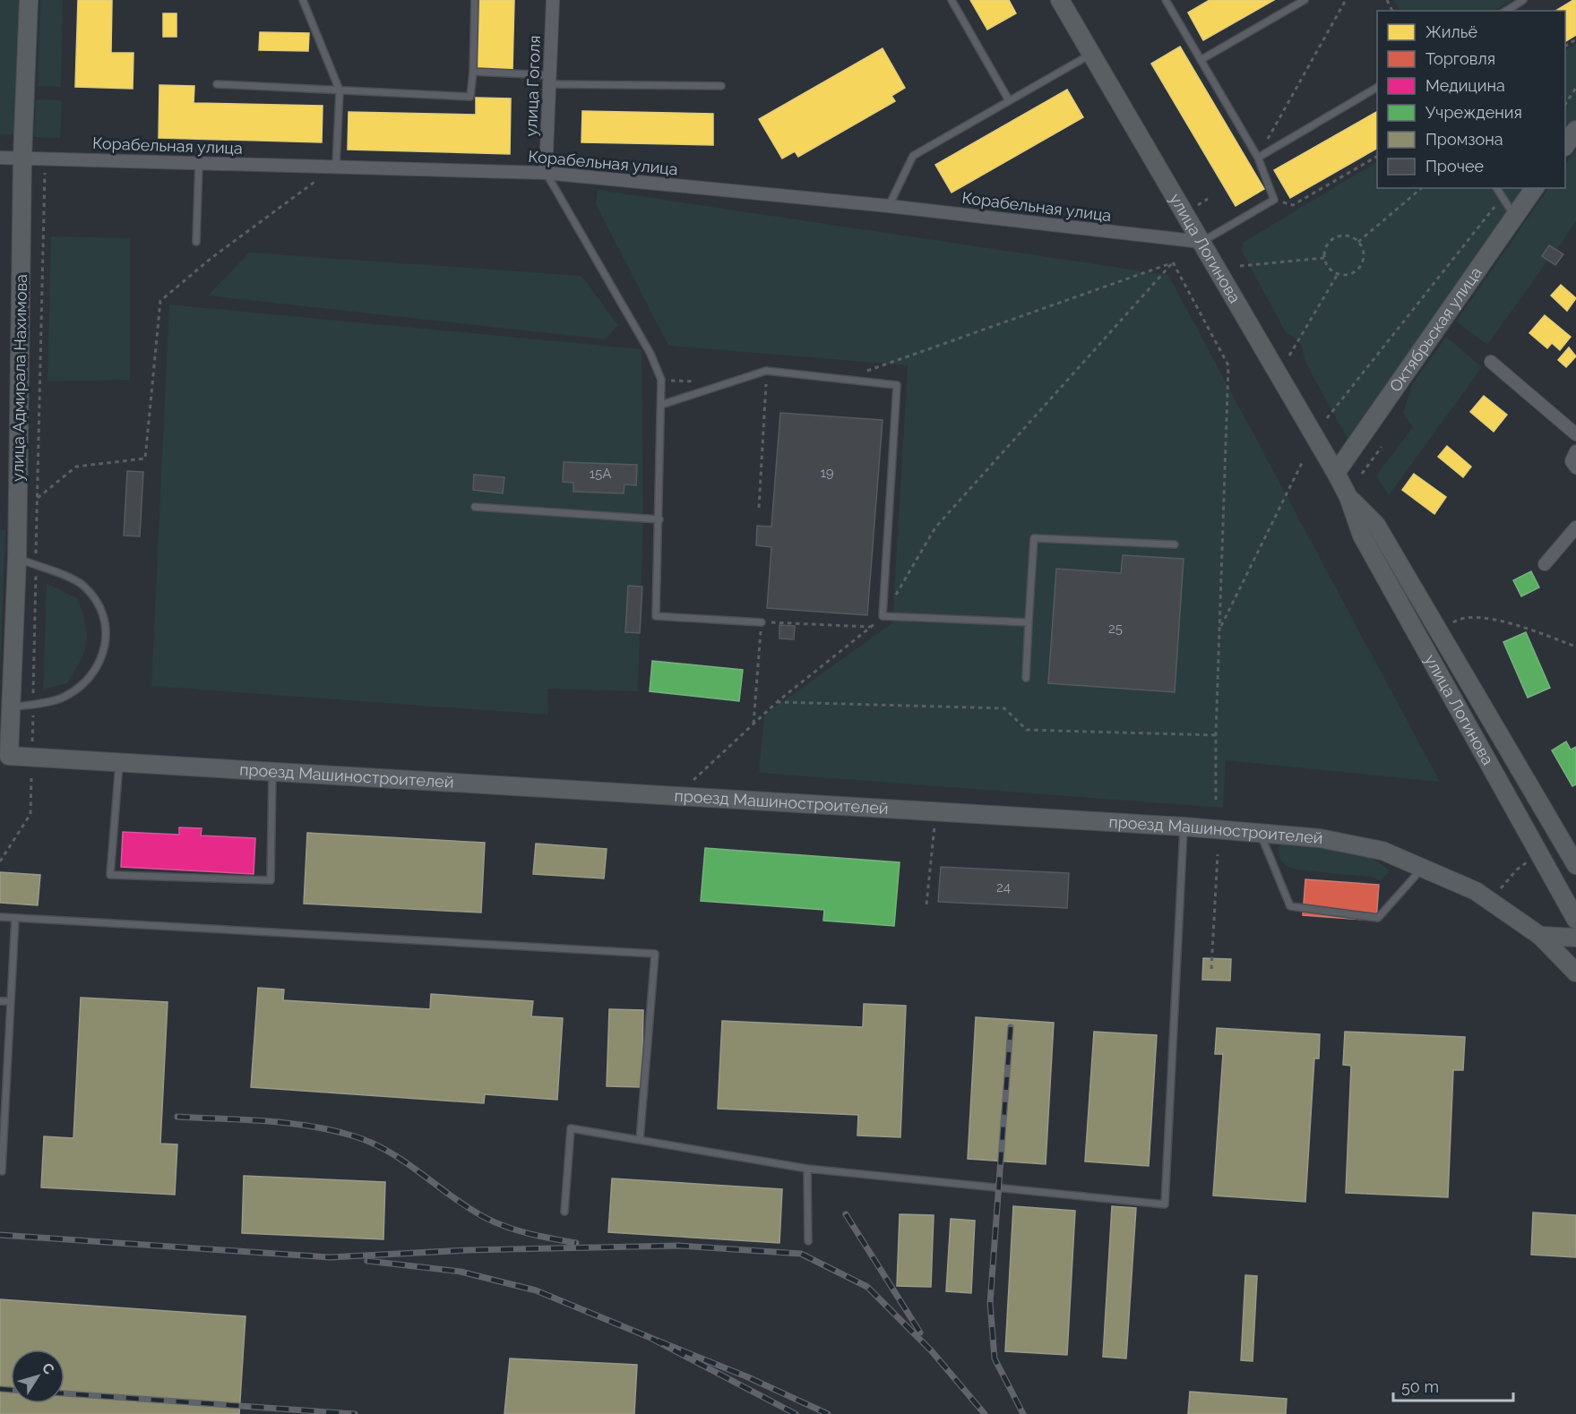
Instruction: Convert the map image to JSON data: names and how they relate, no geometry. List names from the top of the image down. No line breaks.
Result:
{"streets":{"street":["улица Гоголя","Корабельная улица","улица Логинова","Октябрьская улица","улица Адмирала Нахимова","проезд Машиностроителей"]},"crossings":[["улица Гоголя","Корабельная улица"],["Корабельная улица","улица Логинова"],["Корабельная улица","улица Адмирала Нахимова"],["улица Логинова","Октябрьская улица"],["улица Адмирала Нахимова","проезд Машиностроителей"]],"house_numbers":["19","15А","25","24"],"legend":["Жильё","Торговля","Медицина","Учреждения","Промзона","Прочее"],"scale_bar":"50 m","north":"top right"}
